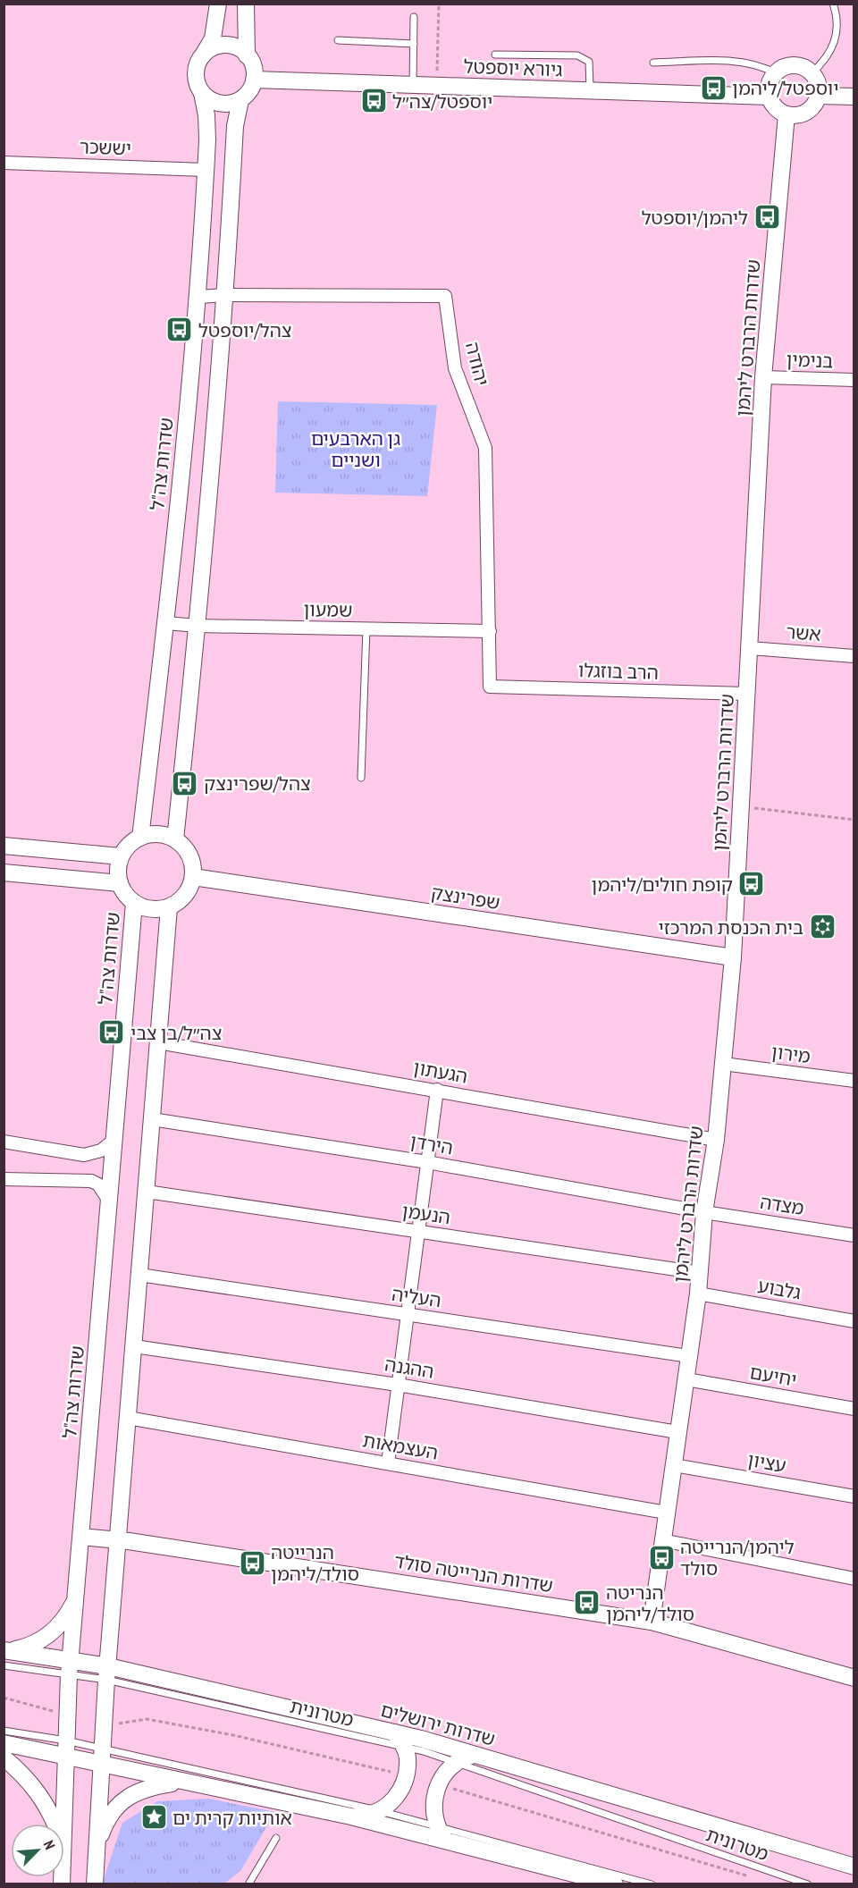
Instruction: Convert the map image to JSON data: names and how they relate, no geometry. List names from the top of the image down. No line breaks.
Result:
{"streets":{"street":["גיורא יוספטל","יששכר","שדרות הרברט ליהמן","בנימין","יהודה","שדרות צה\"ל","שמעון","אשר","הרב בוזגלו","שפרינצק","מירון","הגעתון","הירדן","מצדה","הנעמן","גלבוע","העליה","ההגנה","יחיעם","העצמאות","עציון","שדרות הנרייטה סולד","שדרות ירושלים"],"lane":["מטרונית"]},"crossings":[["גיורא יוספטל","שדרות הרברט ליהמן"],["גיורא יוספטל","שדרות צה\"ל"],["יששכר","שדרות צה\"ל"],["שדרות הרברט ליהמן","בנימין"],["שדרות הרברט ליהמן","אשר"],["שדרות הרברט ליהמן","הרב בוזגלו"],["שדרות הרברט ליהמן","שפרינצק"],["שדרות הרברט ליהמן","מירון"],["שדרות הרברט ליהמן","הגעתון"],["שדרות הרברט ליהמן","הירדן"],["שדרות הרברט ליהמן","מצדה"],["שדרות הרברט ליהמן","הנעמן"],["שדרות הרברט ליהמן","גלבוע"],["שדרות הרברט ליהמן","העליה"],["שדרות הרברט ליהמן","ההגנה"],["שדרות הרברט ליהמן","יחיעם"],["שדרות הרברט ליהמן","העצמאות"],["שדרות הרברט ליהמן","עציון"],["שדרות הרברט ליהמן","שדרות הנרייטה סולד"],["יהודה","שדרות צה\"ל"],["יהודה","שמעון"],["יהודה","הרב בוזגלו"],["שדרות צה\"ל","שמעון"],["שדרות צה\"ל","שפרינצק"],["שדרות צה\"ל","שדרות הנרייטה סולד"],["שדרות צה\"ל","שדרות ירושלים"],["הירדן","מצדה"],["מטרונית","שדרות ירושלים"]],"parks":["גן הארבעים ושניים"],"places":{"bus stop":["יוספטל/ליהמן","יוספטל/צה״ל","ליהמן/יוספטל","צהל/יוספטל","צהל/שפרינצק","קופת חולים/ליהמן","צה״ל/בן צבי","ליהמן/הנרייטה סולד","הנרייטה סולד/ליהמן","הנריטה סולד/ליהמן"],"synagogue":["בית הכנסת המרכזי"],"place":["אותיות קרית ים"]},"north":"top right"}
